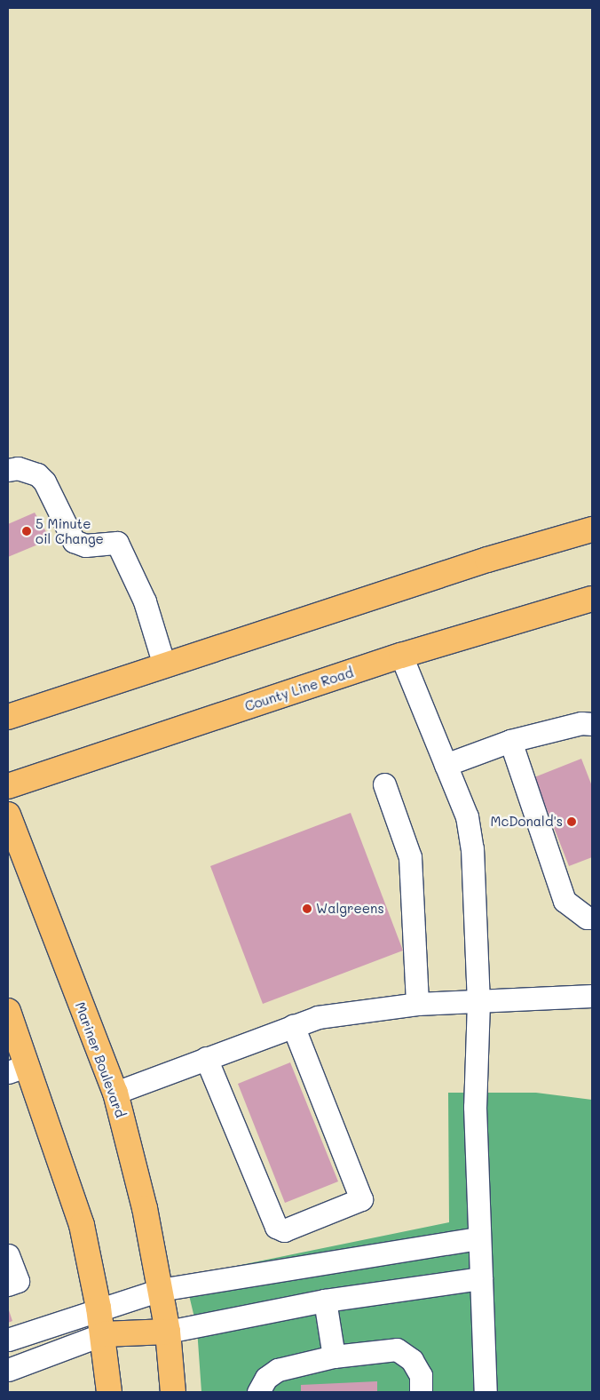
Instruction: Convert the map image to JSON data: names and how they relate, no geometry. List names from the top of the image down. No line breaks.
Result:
{"streets":{"main road":["County Line Road","Mariner Boulevard"]},"places":["5 Minute oil Change","McDonald's","Walgreens"]}
